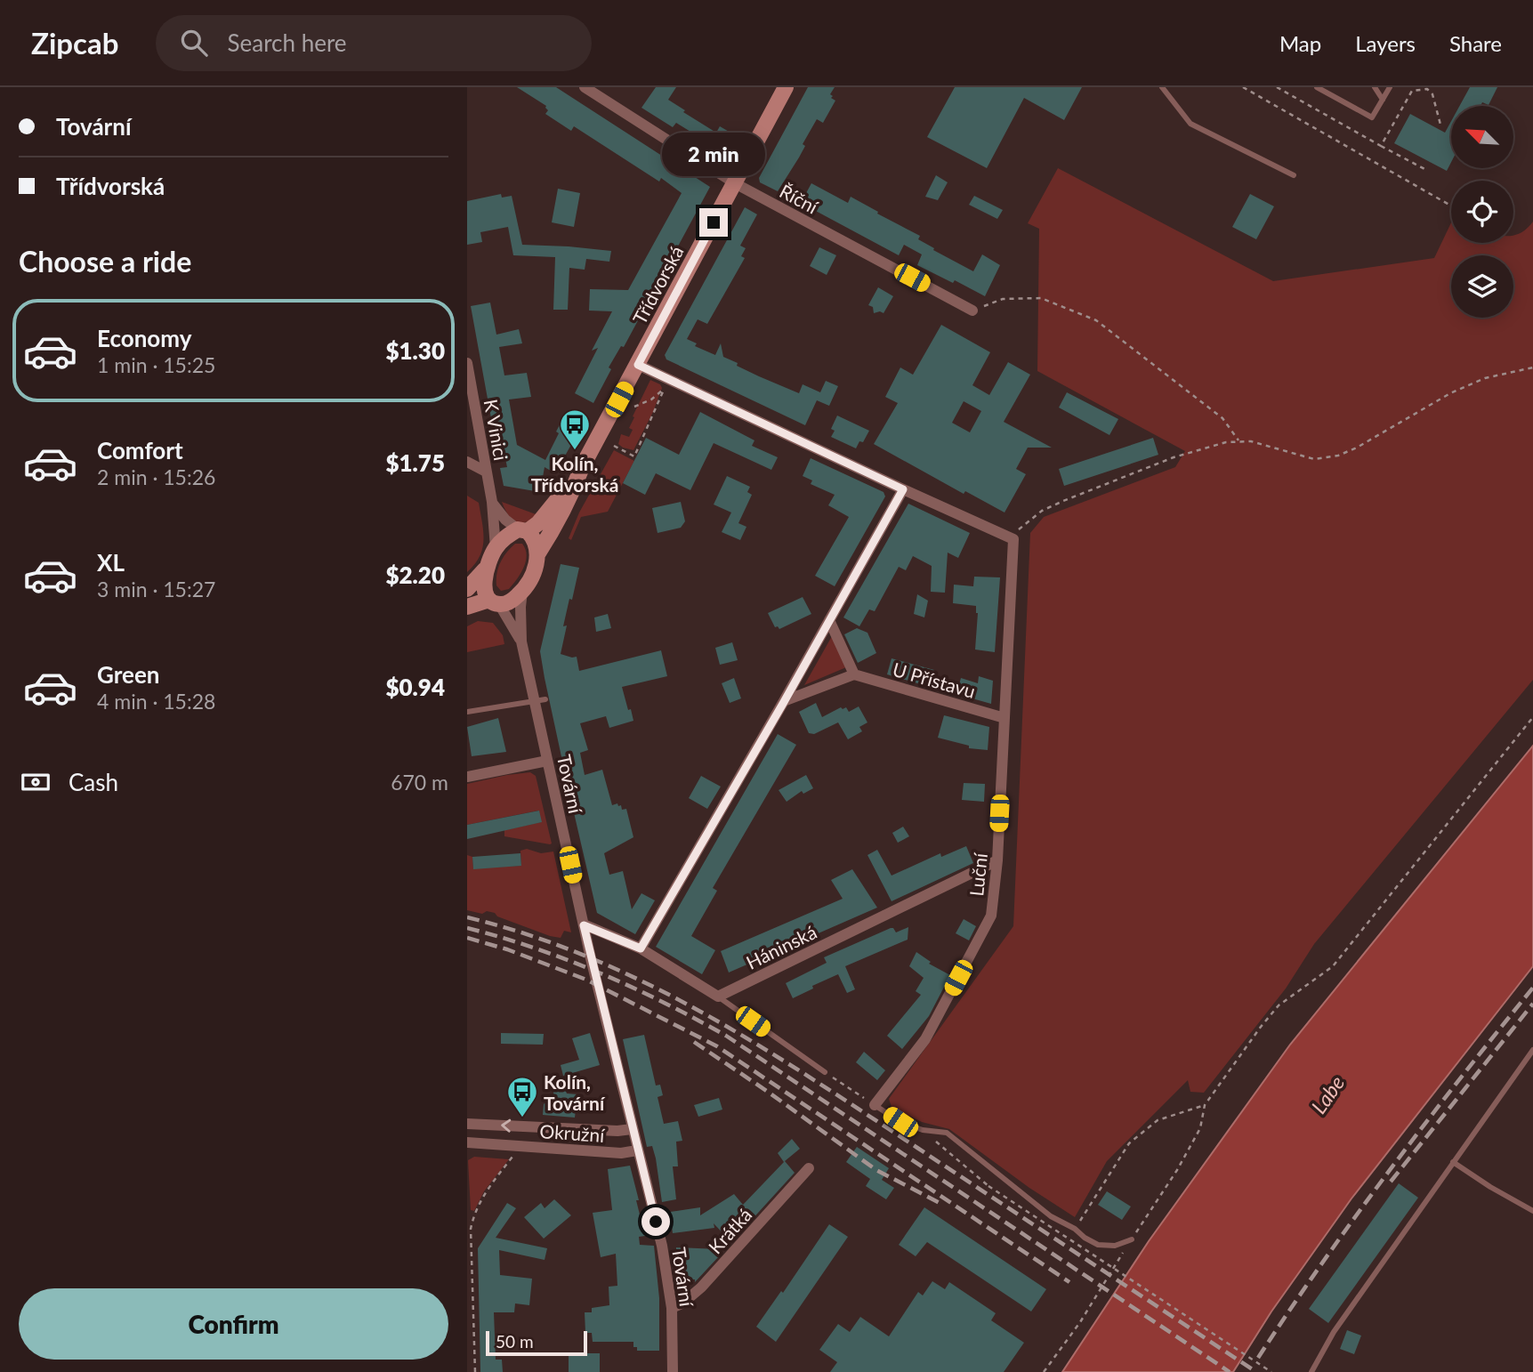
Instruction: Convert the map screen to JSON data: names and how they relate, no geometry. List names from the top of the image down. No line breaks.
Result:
{"streets":{"main road":["Třídvorská"],"street":["Říční","K Vinici","U Přístavu","Tovární","Luční","Háninská","Okružní","Krátká"]},"crossings":[["Říční","Třídvorská"],["Třídvorská","K Vinici"],["Třídvorská","Tovární"],["K Vinici","Tovární"],["U Přístavu","Luční"],["Tovární","Okružní"],["Tovární","Krátká"],["Luční","Háninská"]],"water":["Labe"],"places":{"bus stop":["Kolín, Třídvorská","Kolín, Tovární"]},"scale_bar":"50 m","north":"top left","page":{"header":"Zipcab","search":"Search here","nav":["Map","Layers","Share"],"banner":["Tovární","Třídvorská"],"bubble":"2 min","heading":"Choose a ride","list":[{"name":"Economy","note":"1 min · 15:25","value":"$1.30"},{"name":"Comfort","note":"2 min · 15:26","value":"$1.75"},{"name":"XL","note":"3 min · 15:27","value":"$2.20"},{"name":"Green","note":"4 min · 15:28","value":"$0.94"}],"pay":["Cash","670 m"],"buttons":"Confirm","scale":"50 m"}}
